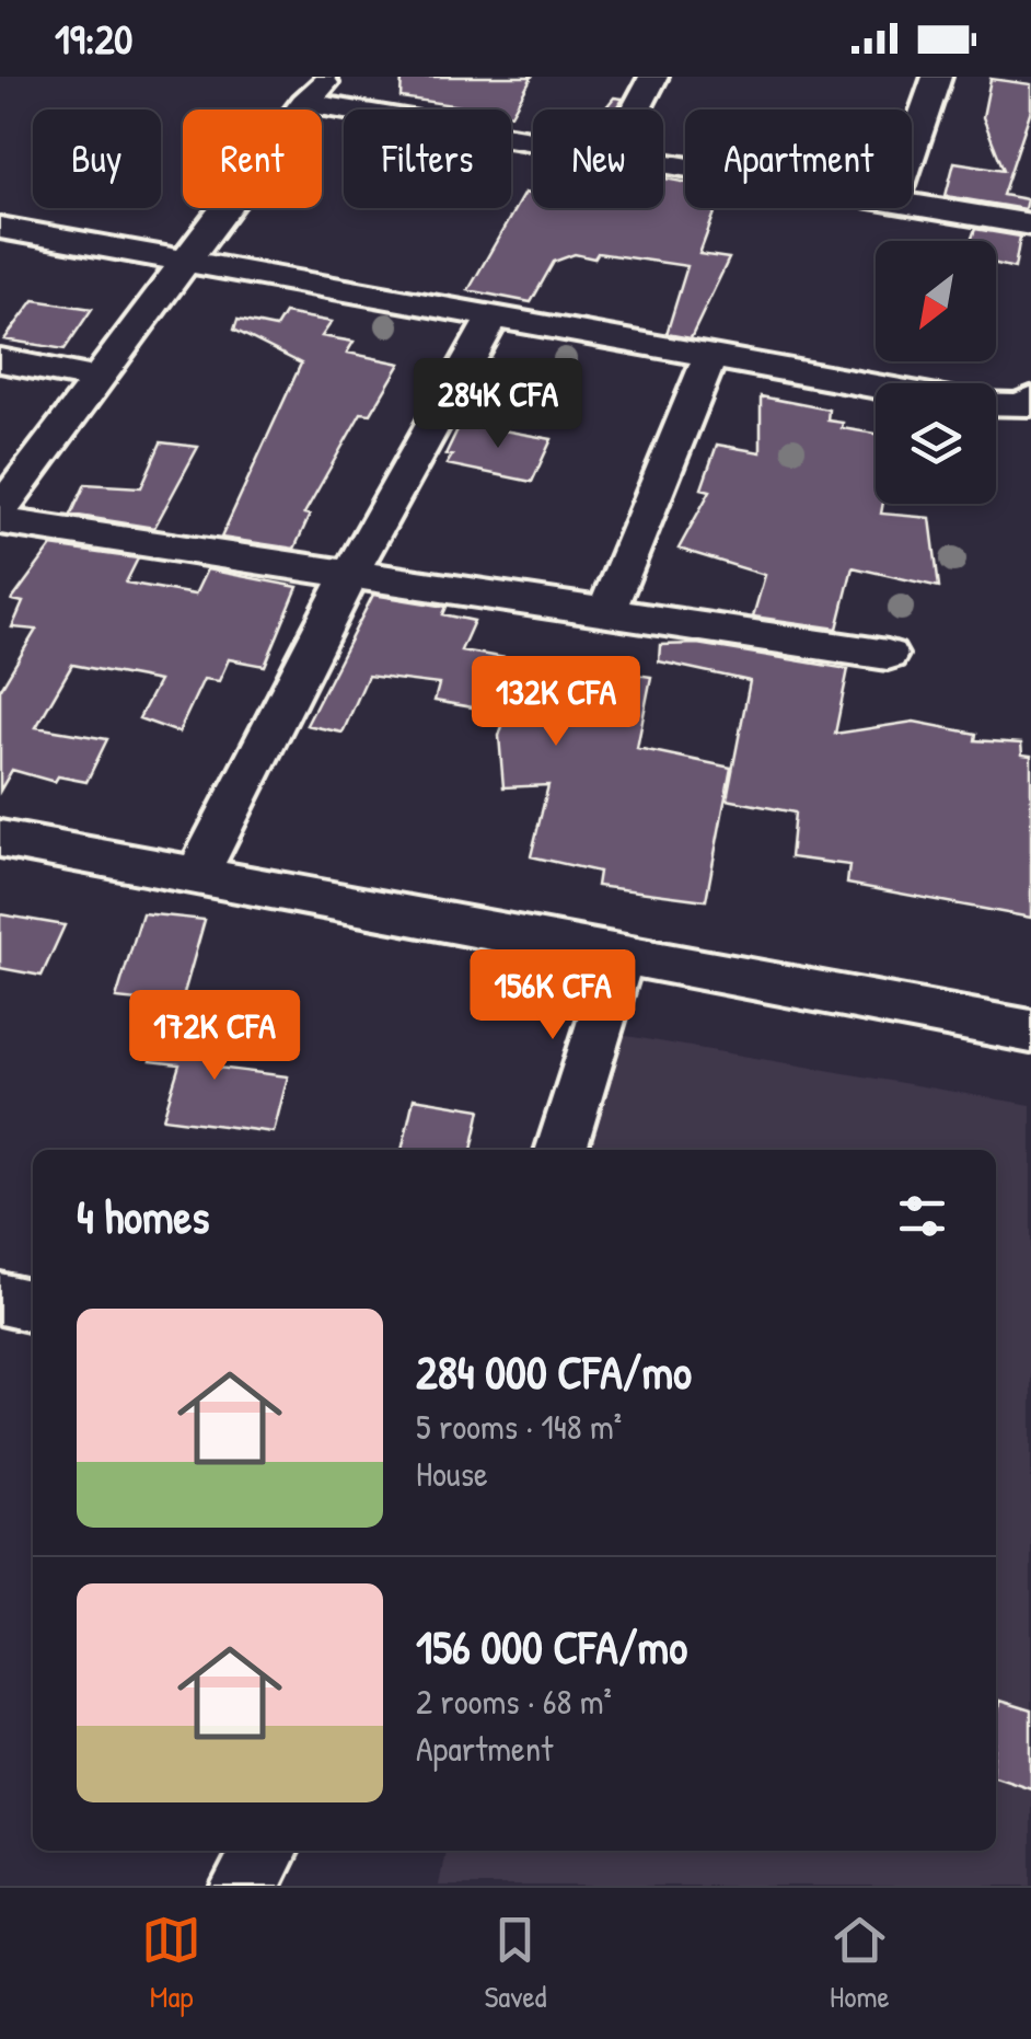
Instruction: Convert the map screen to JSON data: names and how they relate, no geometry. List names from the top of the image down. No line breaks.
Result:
{"north":"bottom left","page":{"status":"19:20","chip":["Buy","Rent","Filters","New","Apartment"],"price":["284K CFA","132K CFA","156K CFA","172K CFA"],"heading":"4 homes","list":[{"name":"284 000 CFA/mo","note":"5 rooms · 148 m² · House"},{"name":"156 000 CFA/mo","note":"2 rooms · 68 m² · Apartment"}],"tabs":["Map","Saved","Home"]}}
